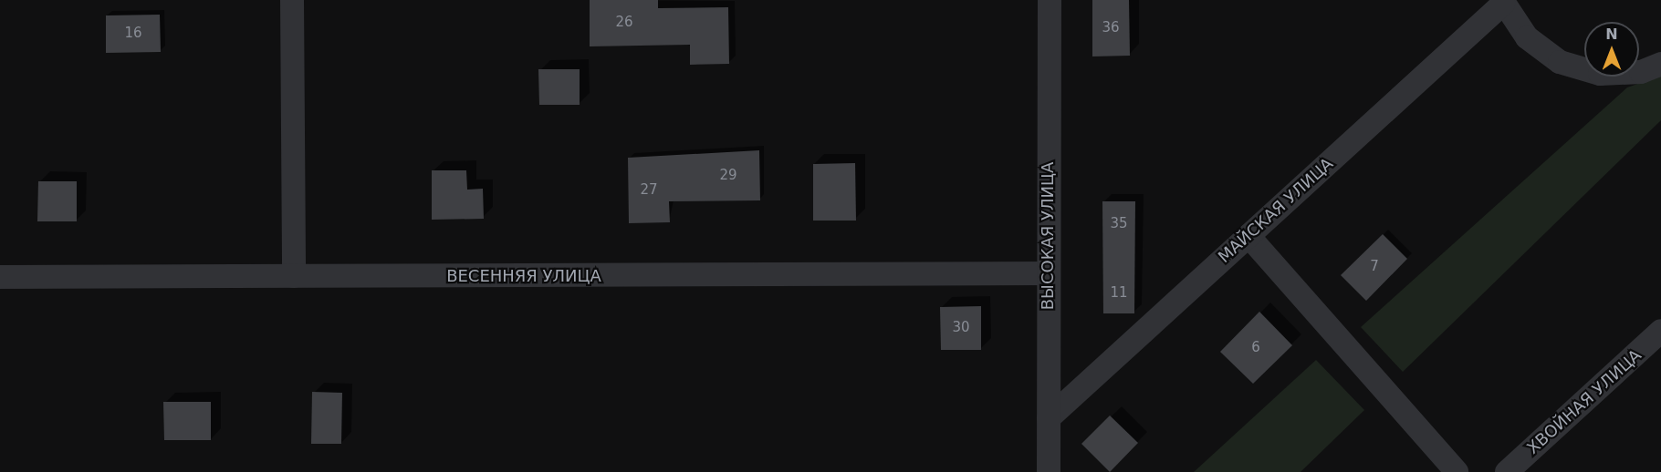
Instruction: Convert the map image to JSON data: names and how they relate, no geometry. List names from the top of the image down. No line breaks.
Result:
{"streets":{"street":["МАЙСКАЯ УЛИЦА","ВЫСОКАЯ УЛИЦА","ВЕСЕННЯЯ УЛИЦА","ХВОЙНАЯ УЛИЦА"]},"crossings":[["МАЙСКАЯ УЛИЦА","ВЫСОКАЯ УЛИЦА"],["ВЫСОКАЯ УЛИЦА","ВЕСЕННЯЯ УЛИЦА"]],"house_numbers":["26","36","16","29","27","35","7","11","30","6"],"north":"top"}
